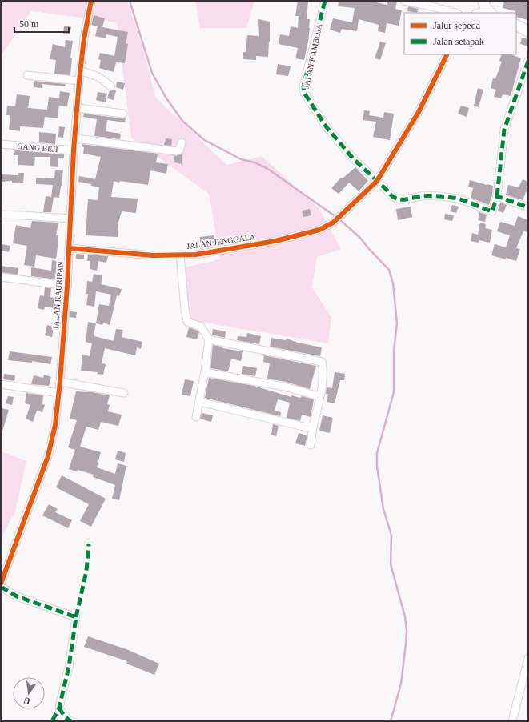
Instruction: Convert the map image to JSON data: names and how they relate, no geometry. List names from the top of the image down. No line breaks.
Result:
{"streets":{"street":["JALAN KAMBOJA","GANG BEJI","JALAN JENGGALA","JALAN KAURIPAN"]},"crossings":[["JALAN KAMBOJA","JALAN JENGGALA"],["GANG BEJI","JALAN KAURIPAN"],["JALAN JENGGALA","JALAN KAURIPAN"]],"legend":["Jalur sepeda","Jalan setapak"],"scale_bar":"50 m","north":"bottom"}
